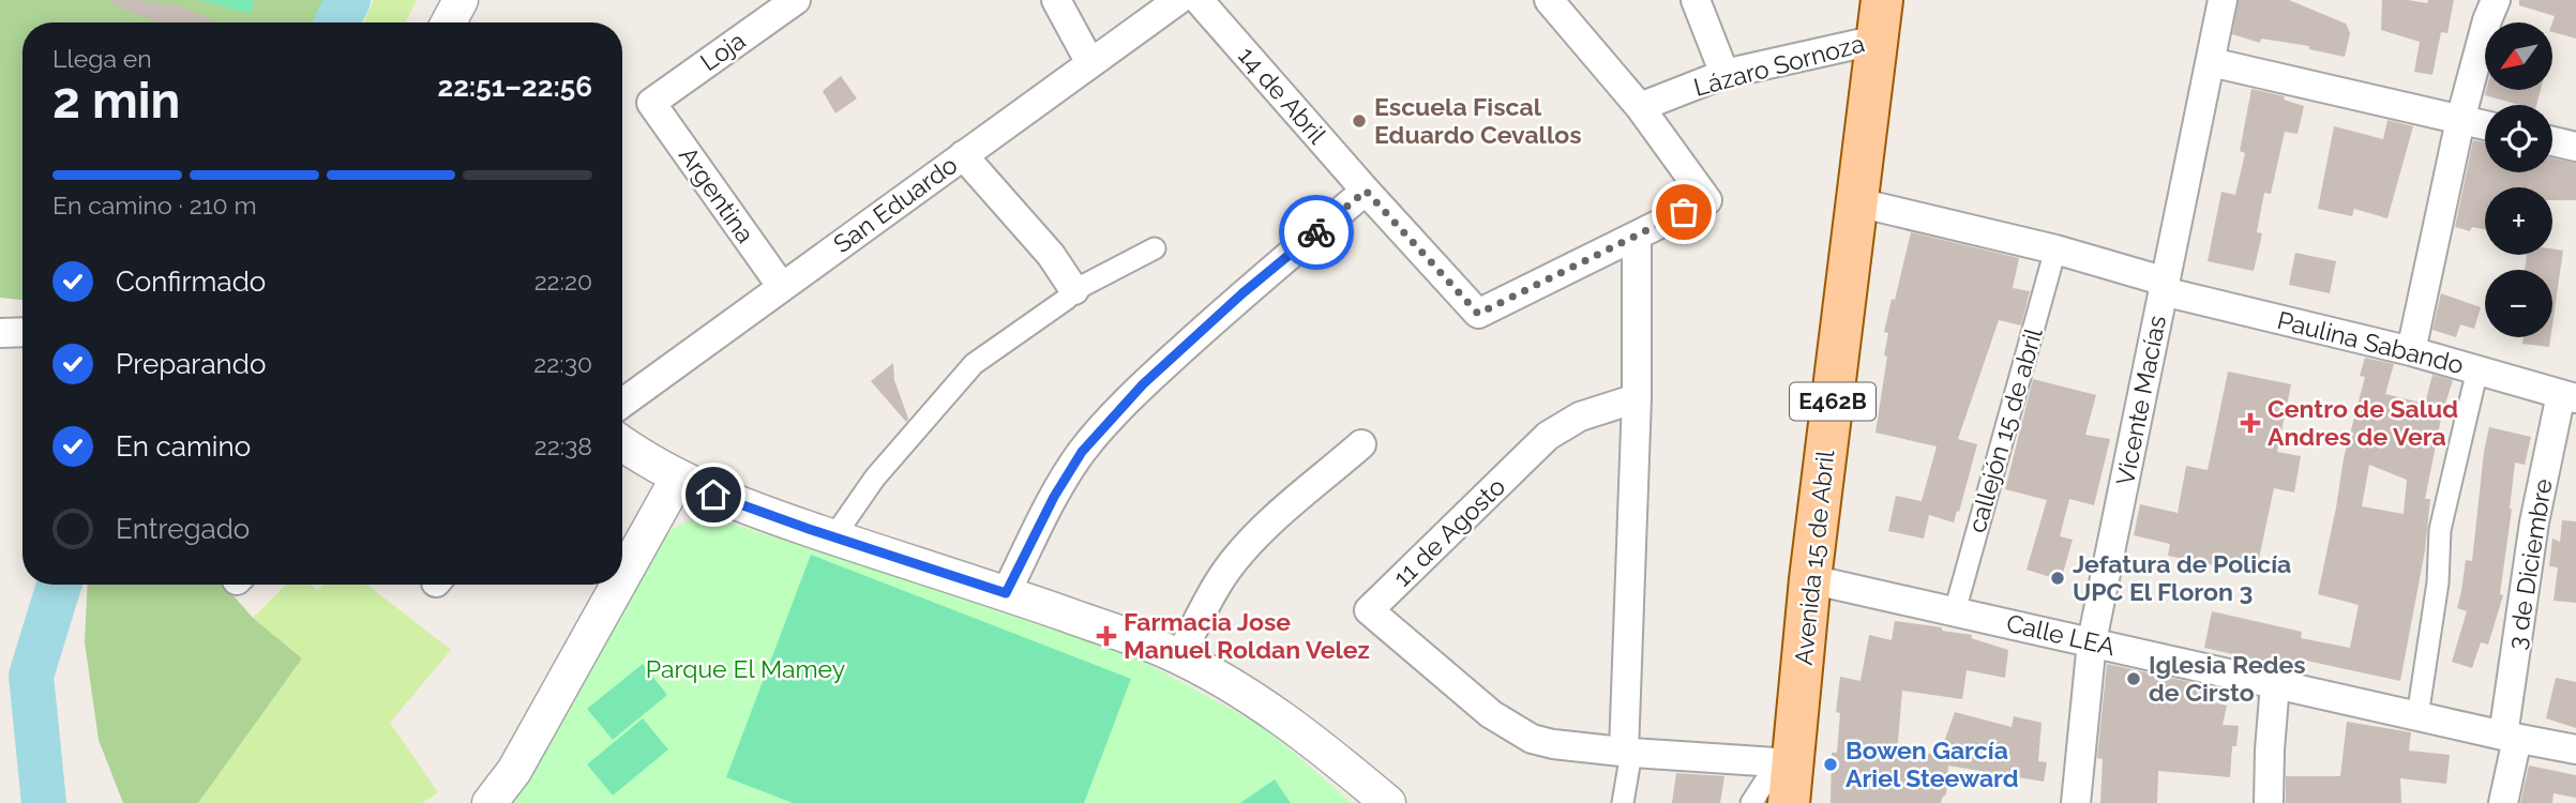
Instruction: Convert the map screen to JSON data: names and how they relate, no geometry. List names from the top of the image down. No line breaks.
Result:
{"streets":{"main road":["E462B","Avenida 15 de Abril"],"street":["Loja","Lázaro Sornoza","14 de Abril","Argentina","San Eduardo","Paulina Sabando","Vicente Macías","callejón 15 de abril","11 de Agosto","3 de Diciembre","Calle LEA"]},"crossings":[["Loja","Argentina"],["Lázaro Sornoza","Avenida 15 de Abril"],["Argentina","San Eduardo"],["Paulina Sabando","Vicente Macías"],["Paulina Sabando","callejón 15 de abril"],["Paulina Sabando","Avenida 15 de Abril"],["Paulina Sabando","3 de Diciembre"],["Vicente Macías","Calle LEA"],["callejón 15 de abril","Calle LEA"],["11 de Agosto","Avenida 15 de Abril"],["Avenida 15 de Abril","Calle LEA"],["3 de Diciembre","Calle LEA"]],"parks":["Parque El Mamey"],"places":{"other":["Escuela Fiscal Eduardo Cevallos","Jefatura de Policía UPC El Floron 3","Iglesia Redes de Cirsto","Bowen García Ariel Steeward"],"health":["Centro de Salud Andres de Vera","Farmacia Jose Manuel Roldan Velez"]},"north":"bottom left","page":{"map_buttons":["+","−"],"heading":["2 min","Llega en","22:51–22:56"],"bar":"En camino · 210 m","list":[["Confirmado","22:20"],["Preparando","22:30"],["En camino","22:38"],"Entregado"]}}
